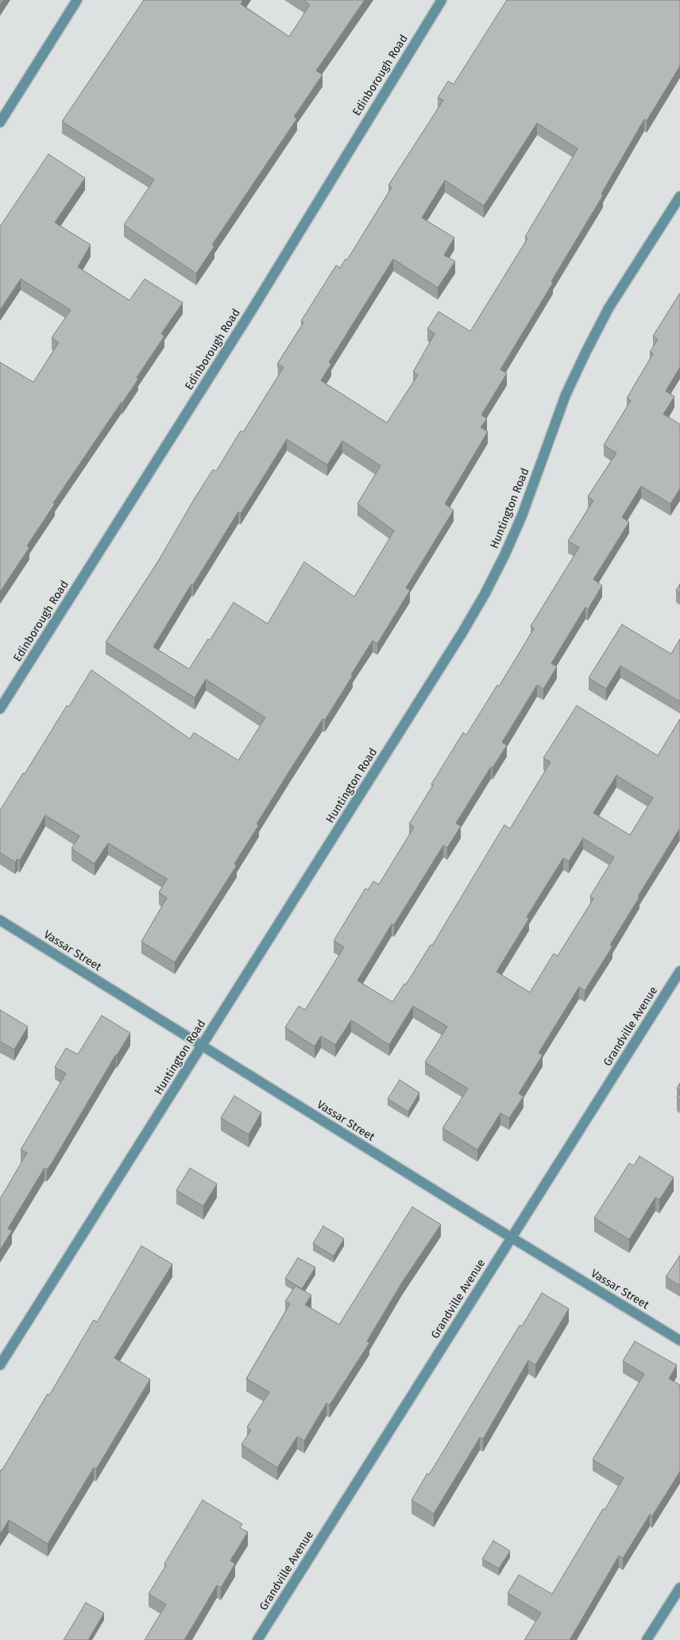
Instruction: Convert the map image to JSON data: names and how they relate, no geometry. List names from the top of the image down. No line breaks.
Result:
{"streets":{"street":["Edinborough Road","Huntington Road","Vassar Street","Grandville Avenue"]},"crossings":[["Huntington Road","Vassar Street"],["Vassar Street","Grandville Avenue"]]}
